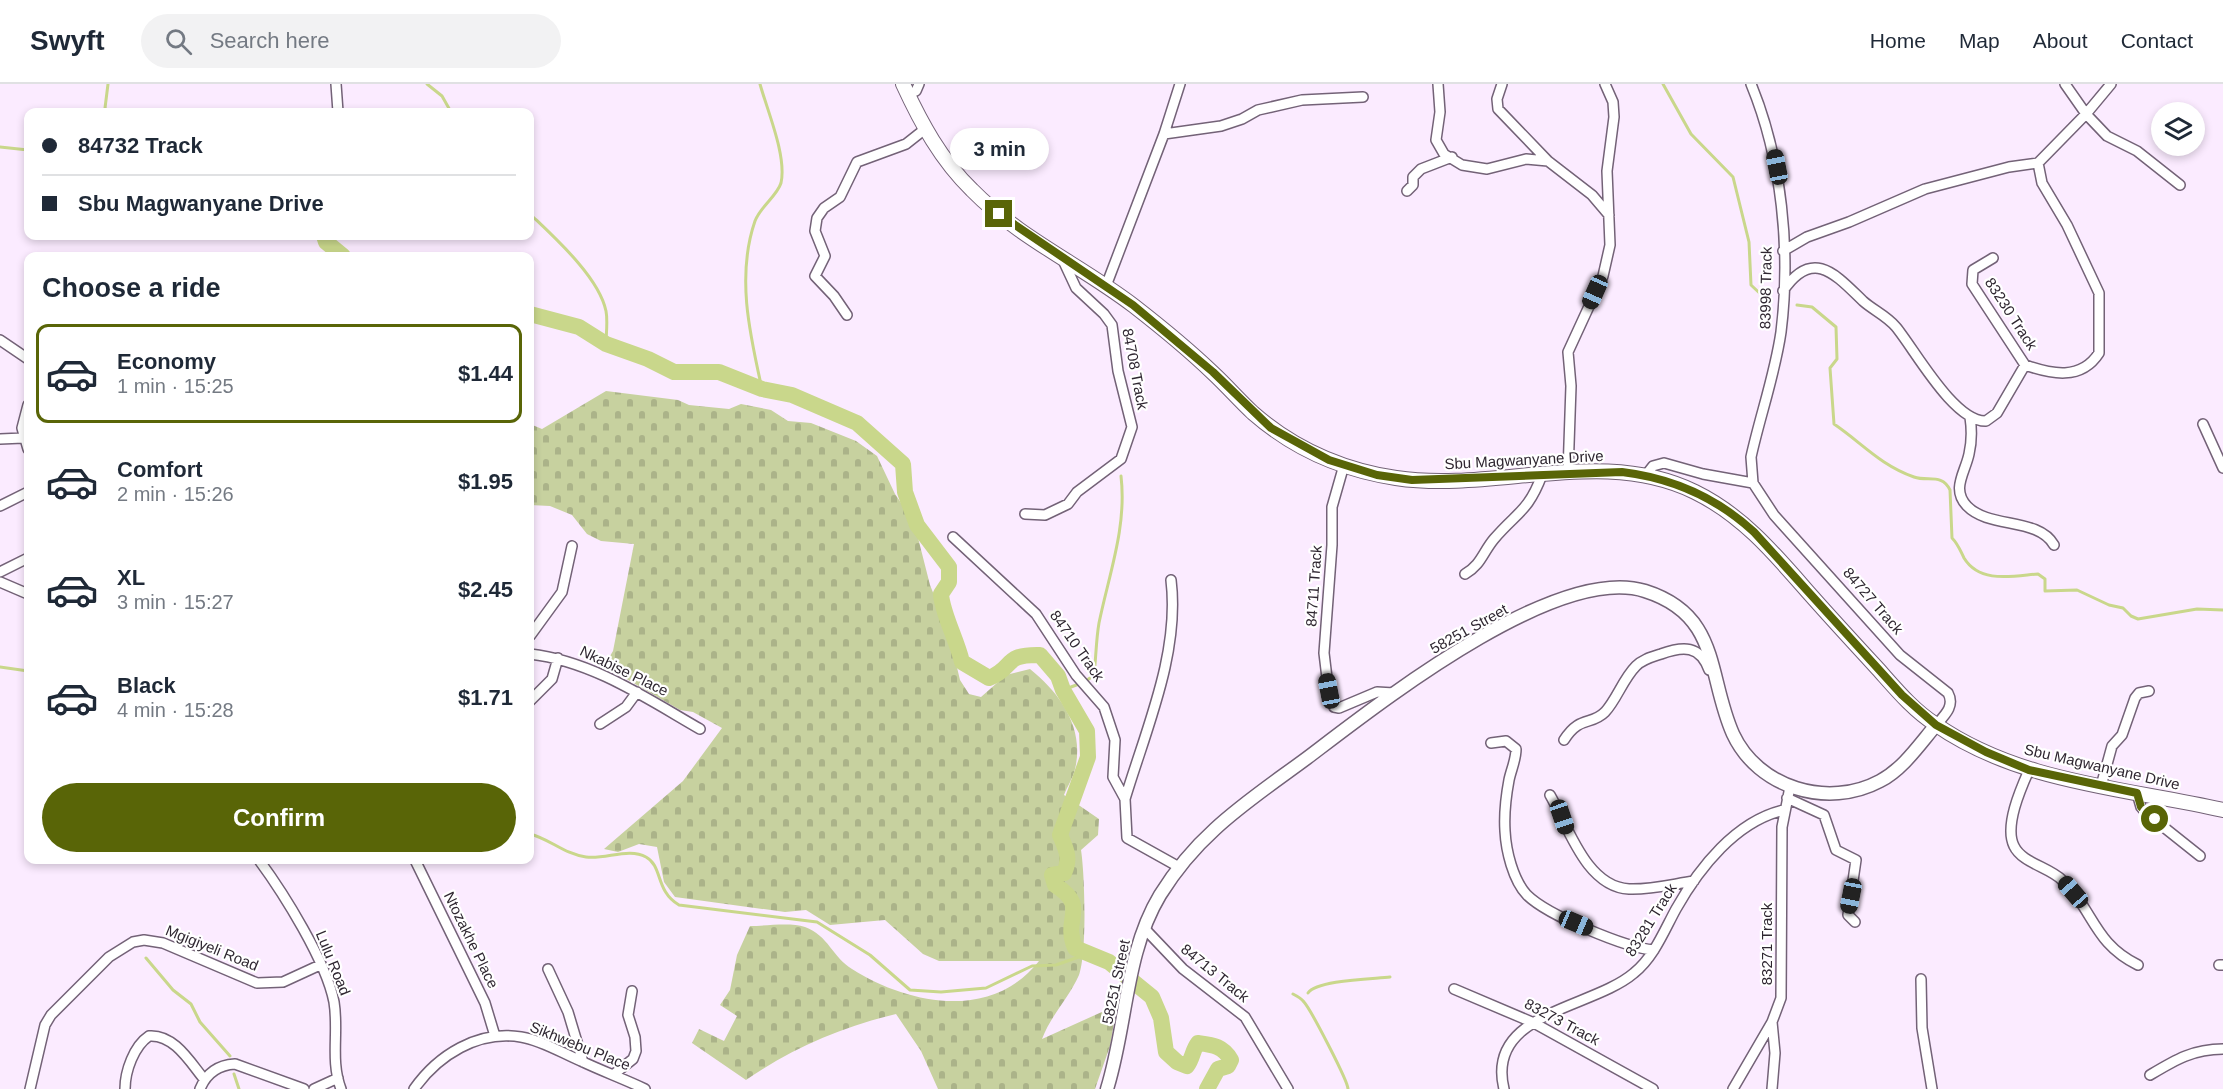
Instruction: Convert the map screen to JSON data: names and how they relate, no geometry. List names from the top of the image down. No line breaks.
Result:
{"streets":{"main road":["Sbu Magwanyane Drive"],"street":["83998 Track","83230 Track","84708 Track","84711 Track","84727 Track","58251 Street","84710 Track","Nkabise Place","83281 Track","Ntozakhe Place","83271 Track","Mgigiyeli Road","Lulu Road","84713 Track","83273 Track","Sikhwebu Place"]},"crossings":[["83998 Track","84727 Track"],["84708 Track","Sbu Magwanyane Drive"],["Sbu Magwanyane Drive","84711 Track"],["Sbu Magwanyane Drive","84727 Track"],["Sbu Magwanyane Drive","58251 Street"],["84711 Track","58251 Street"],["84727 Track","58251 Street"],["58251 Street","83271 Track"],["58251 Street","84713 Track"],["83281 Track","83271 Track"],["83281 Track","83273 Track"],["Ntozakhe Place","Sikhwebu Place"],["Mgigiyeli Road","Lulu Road"]],"page":{"header":"Swyft","search":"Search here","nav":["Home","Map","About","Contact"],"banner":["84732 Track","Sbu Magwanyane Drive"],"bubble":"3 min","heading":"Choose a ride","list":[{"name":"Economy","note":"1 min · 15:25","value":"$1.44"},{"name":"Comfort","note":"2 min · 15:26","value":"$1.95"},{"name":"XL","note":"3 min · 15:27","value":"$2.45"},{"name":"Black","note":"4 min · 15:28","value":"$1.71"}],"buttons":"Confirm"}}
